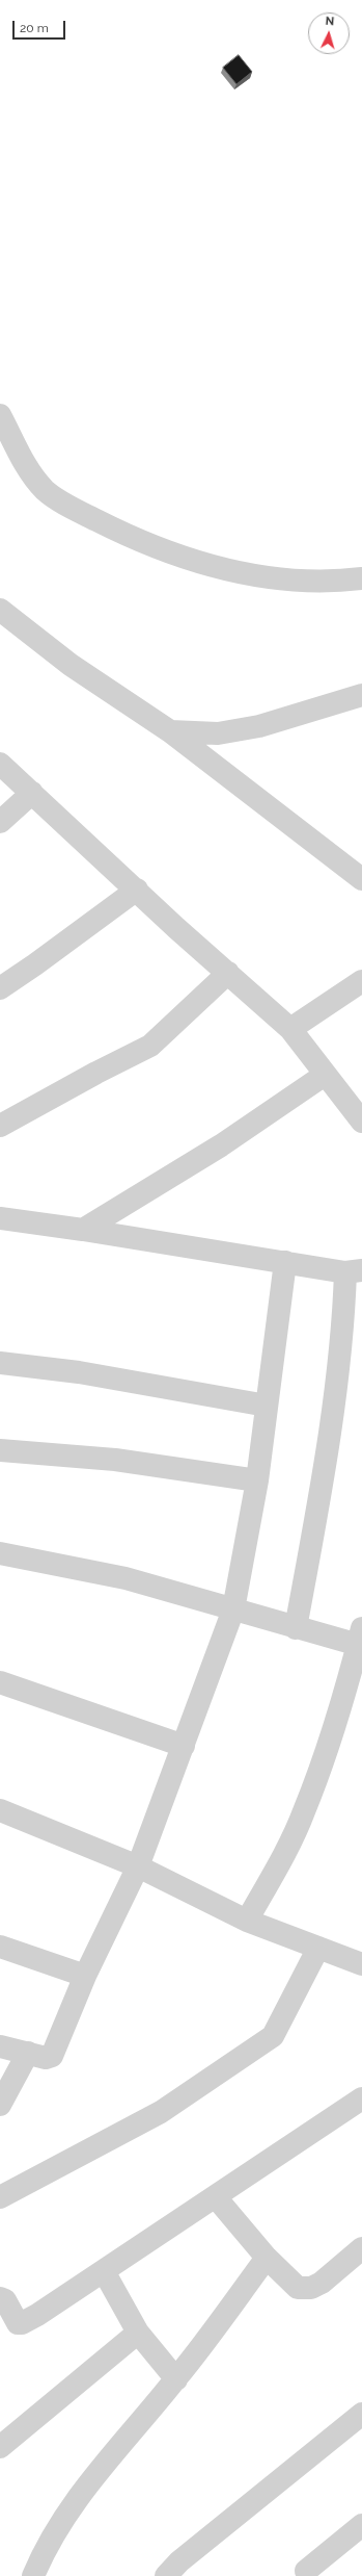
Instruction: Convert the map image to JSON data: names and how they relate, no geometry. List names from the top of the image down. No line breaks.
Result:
{"scale_bar":"20 m","north":"top"}
